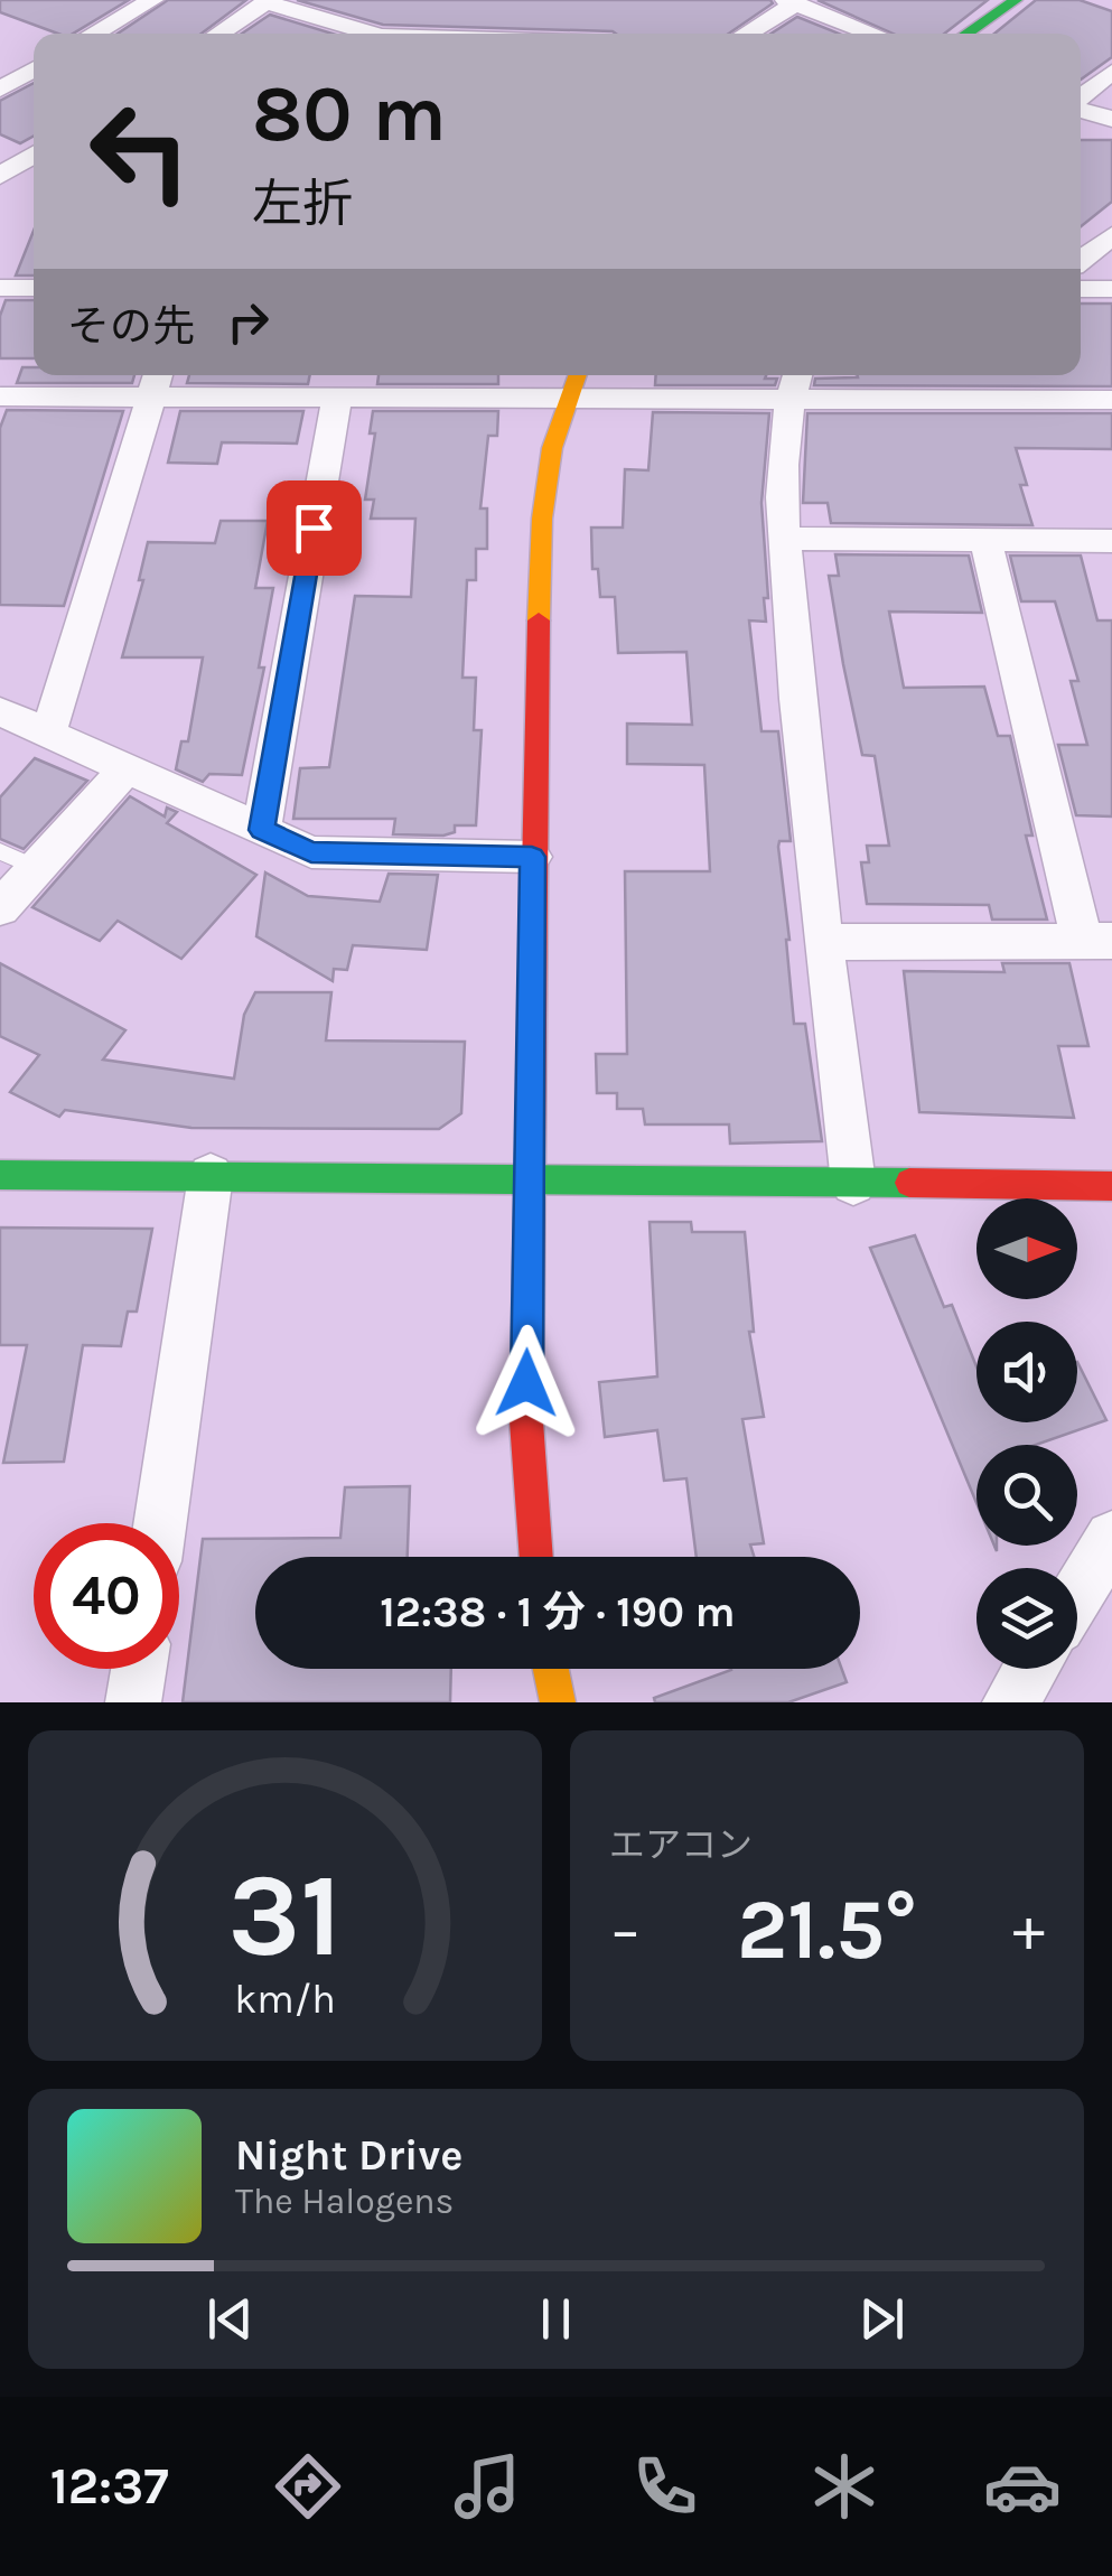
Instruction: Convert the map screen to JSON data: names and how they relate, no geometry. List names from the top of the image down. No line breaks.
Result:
{"north":"right","page":{"turn":["80 m","左折"],"then":"その先","limit":"40","trip":"12:38 · 1 分 · 190 m","tile":"エアコン","heat":["−","21.5°","+"],"song":["Night Drive","The Halogens"],"tabs":"12:37","gauge":["31","km/h"]}}
